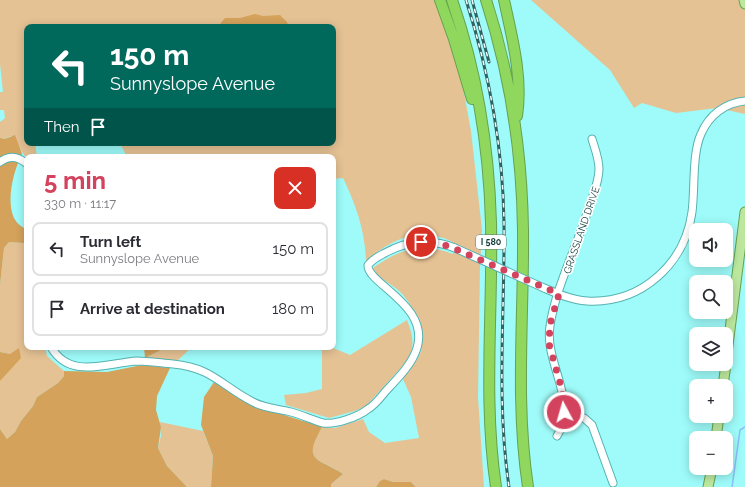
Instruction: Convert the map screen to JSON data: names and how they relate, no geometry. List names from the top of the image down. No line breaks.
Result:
{"streets":{"highway":["I 580"],"street":["GRASSLAND DRIVE"]},"page":{"turn":["150 m","Sunnyslope Avenue"],"then":"Then","heading":["5 min","330 m · 11:17"],"list":[{"name":"Turn left","note":"Sunnyslope Avenue","value":"150 m"},{"name":"Arrive at destination","value":"180 m"}],"map_buttons":["+","−"]}}
